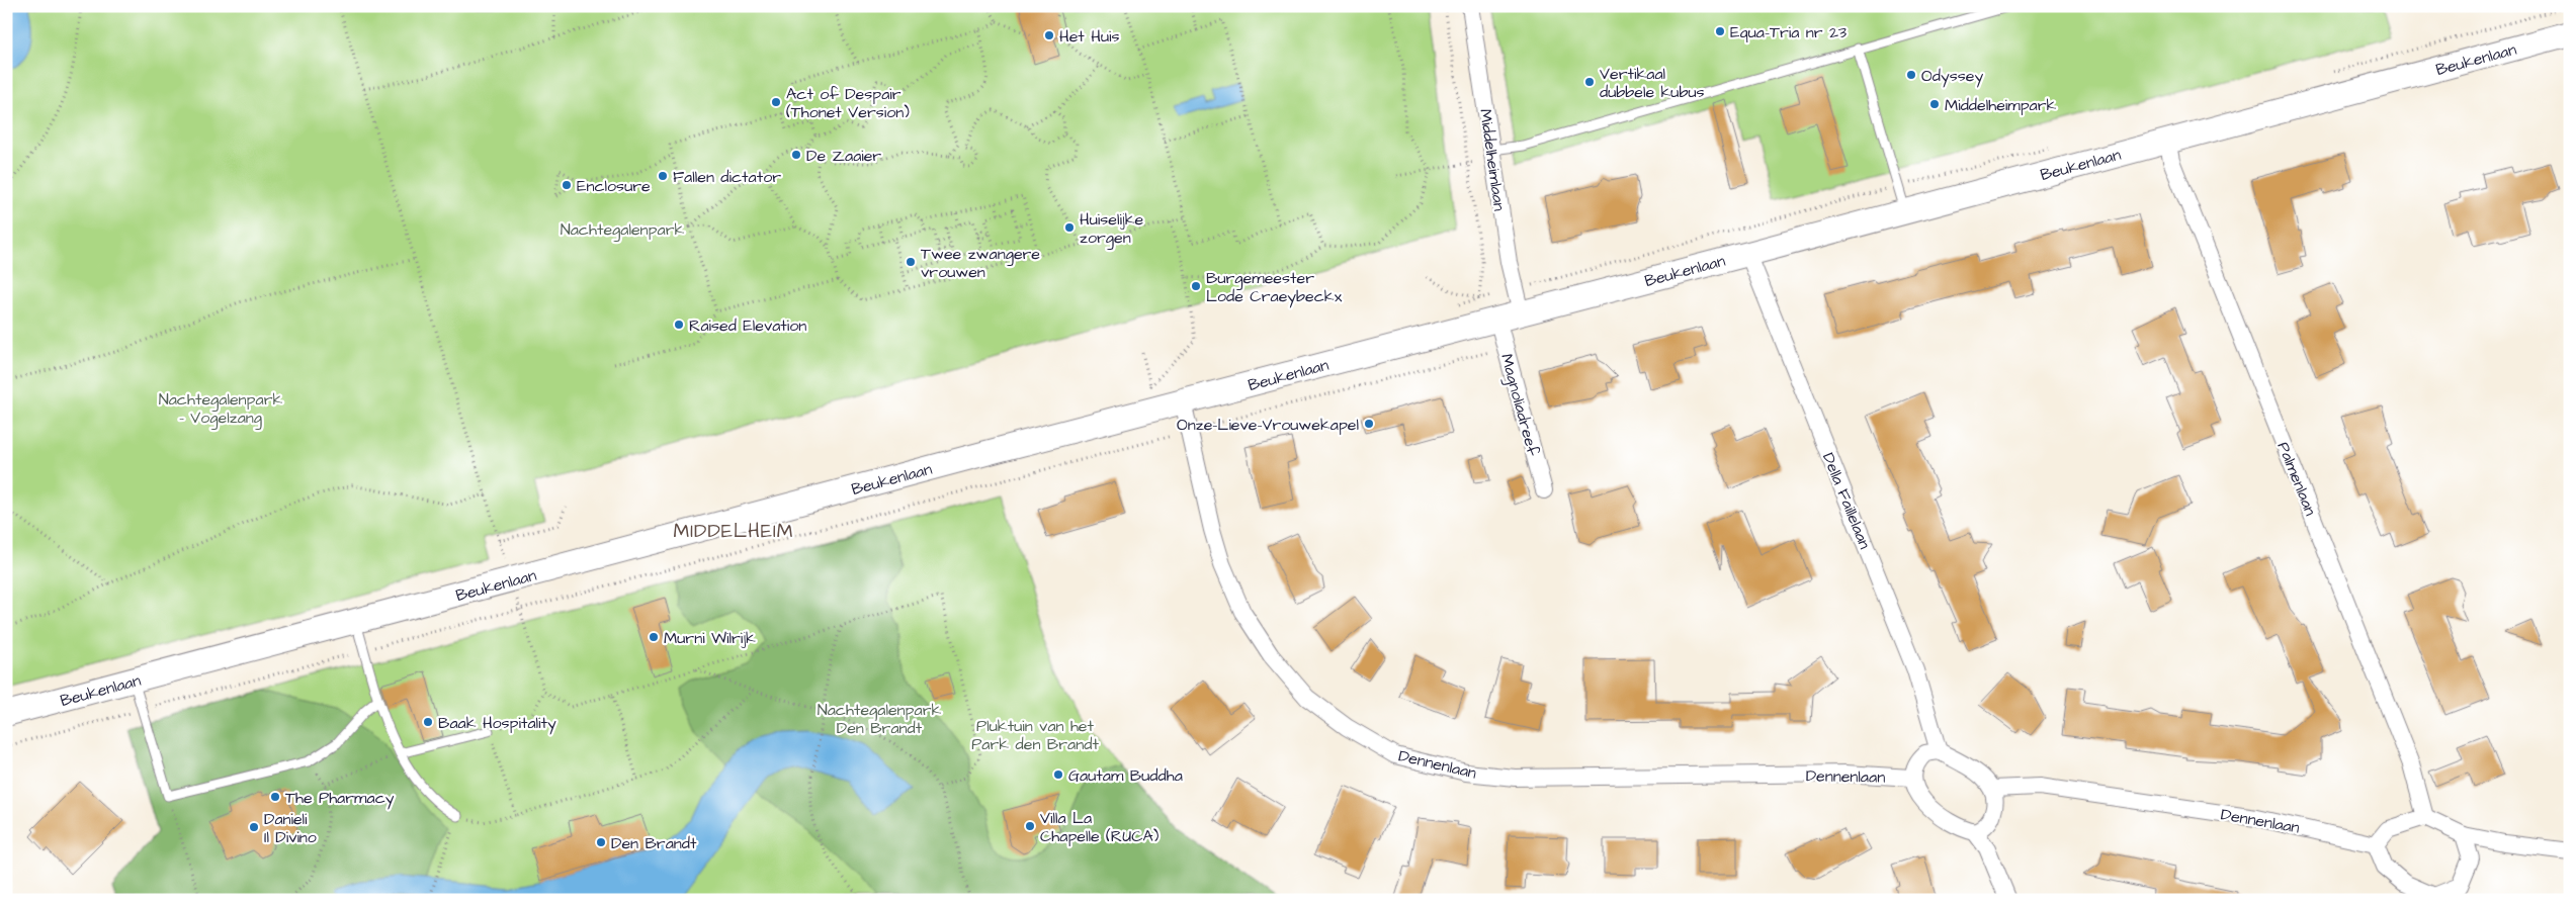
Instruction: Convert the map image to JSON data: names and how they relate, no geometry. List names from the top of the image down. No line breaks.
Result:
{"streets":{"street":["Beukenlaan","Middelheimlaan","Magnoliadreef","Palmenlaan","Della Faillelaan","Dennenlaan"]},"crossings":[["Beukenlaan","Middelheimlaan"],["Beukenlaan","Magnoliadreef"],["Beukenlaan","Palmenlaan"],["Beukenlaan","Della Faillelaan"],["Beukenlaan","Dennenlaan"],["Middelheimlaan","Magnoliadreef"],["Palmenlaan","Dennenlaan"],["Della Faillelaan","Dennenlaan"]],"districts":["MIDDELHEIM"],"parks":["Nachtegalenpark","Nachtegalenpark - Vogelzang","Nachtegalenpark Den Brandt","Pluktuin van het Park den Brandt"],"places":["Equa-Tria nr 23","Het Huis","Odyssey","Vertikaal dubbele kubus","Act of Despair (Thonet Version)","Middelheimpark","De Zaaier","Fallen dictator","Enclosure","Huiselijke zorgen","Twee zwangere vrouwen","Burgemeester Lode Craeybeckx","Raised Elevation","Onze-Lieve-Vrouwekapel","Murni Wilrijk","Baak Hospitality","Gautam Buddha","The Pharmacy","Villa La Chapelle (RUCA)","Danieli Il Divino","Den Brandt"]}
